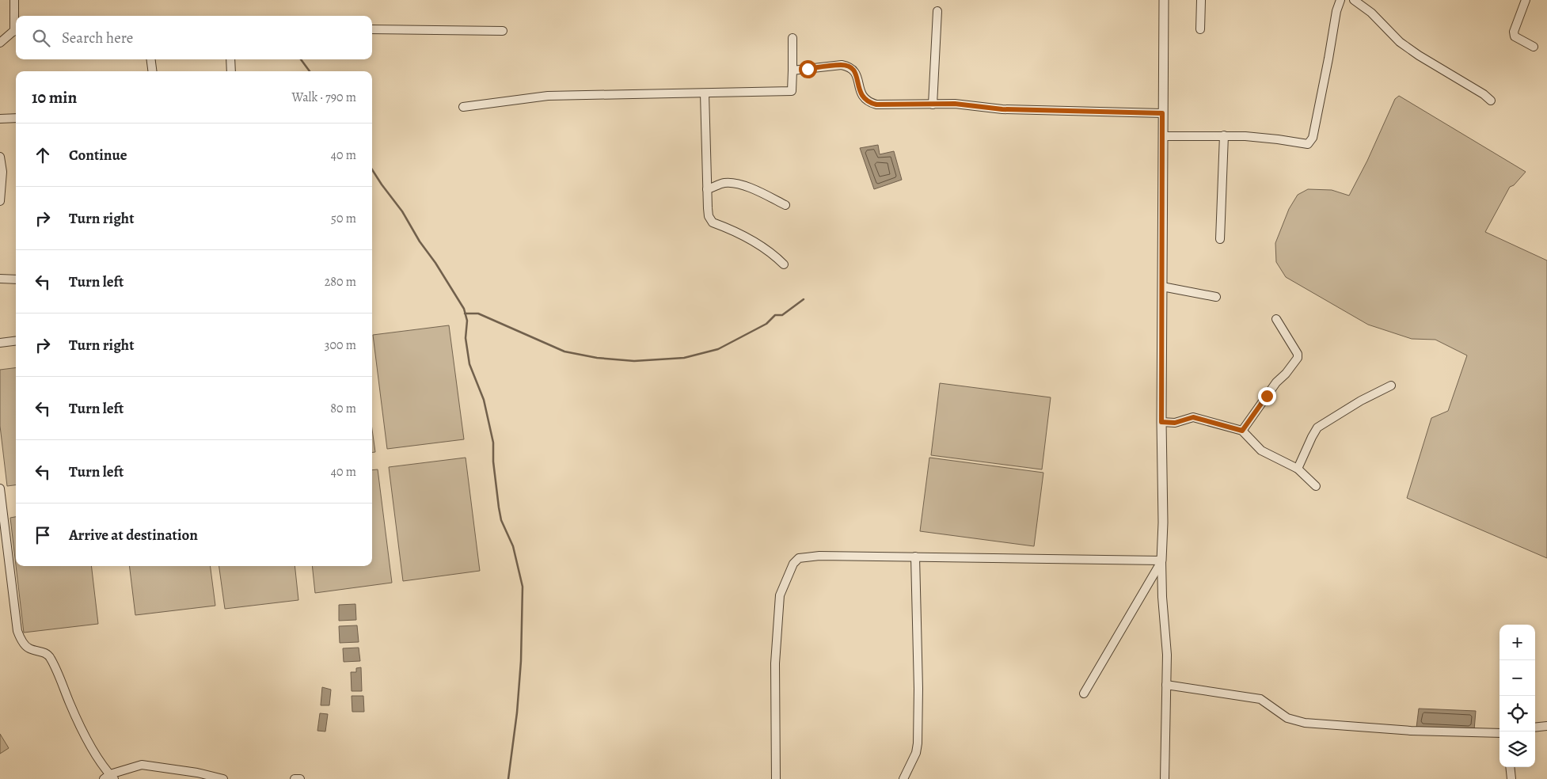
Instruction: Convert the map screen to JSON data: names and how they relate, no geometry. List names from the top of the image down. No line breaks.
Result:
{"page":{"search":"Search here","heading":["10 min","Walk · 790 m"],"list":[["Continue","40 m"],["Turn right","50 m"],["Turn left","280 m"],["Turn right","300 m"],["Turn left","80 m"],["Turn left","40 m"],"Arrive at destination"],"map_buttons":["+","−"]}}
